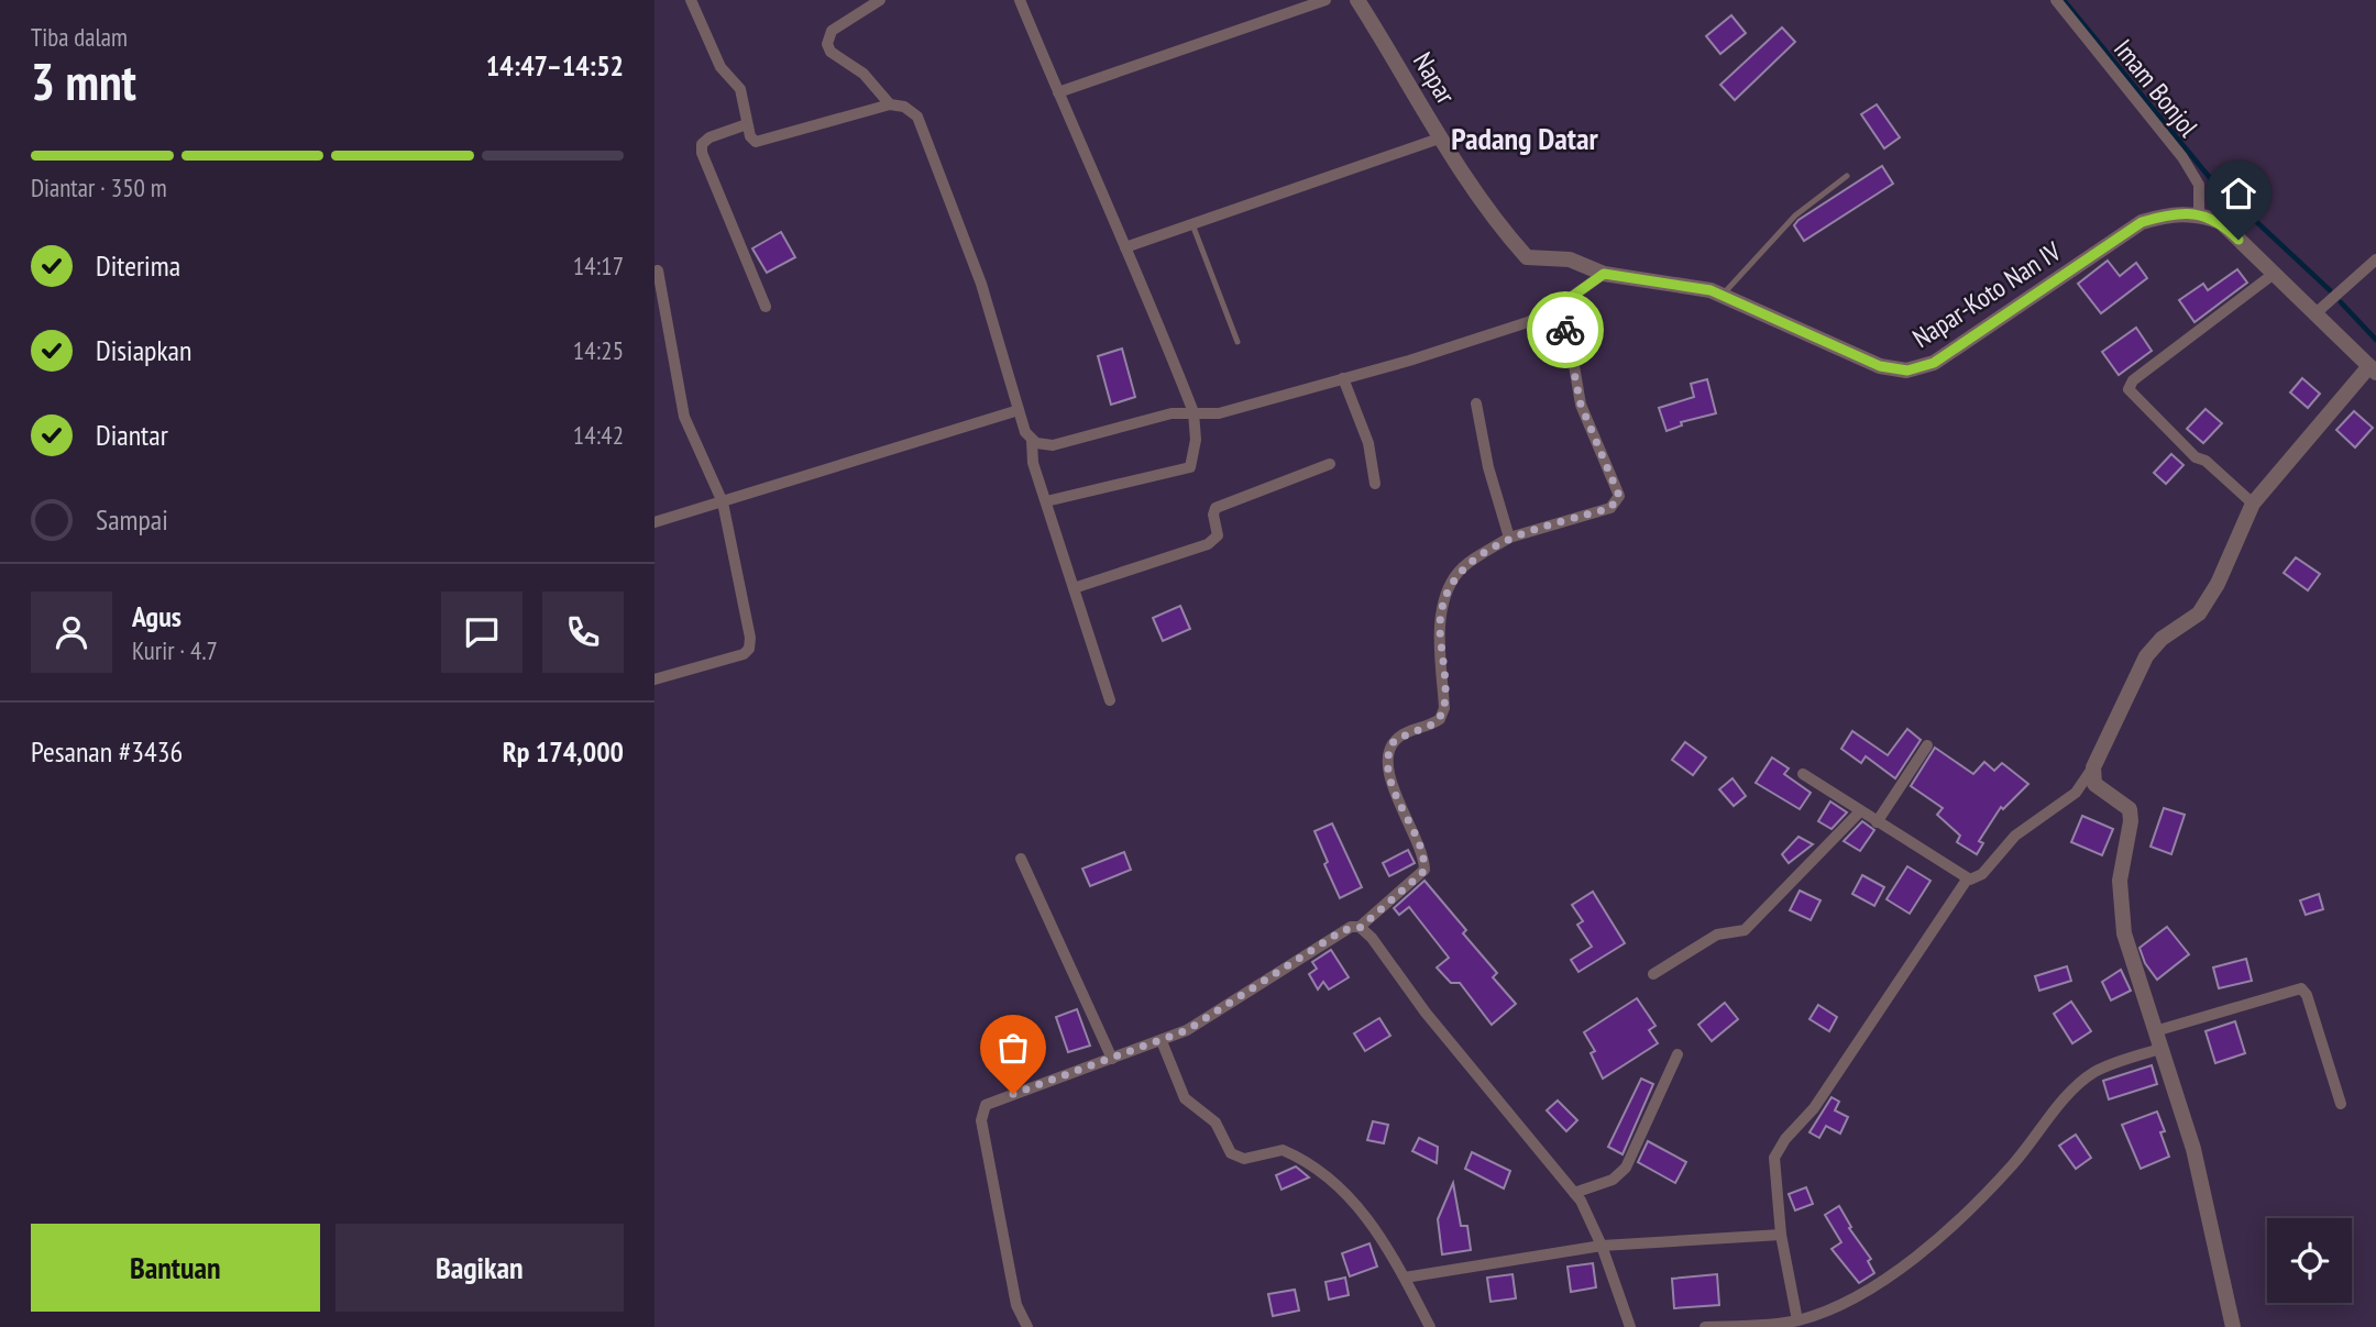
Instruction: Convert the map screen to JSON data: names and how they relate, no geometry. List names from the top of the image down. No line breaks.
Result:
{"streets":{"street":["Napar","Imam Bonjol","Napar-Koto Nan IV"]},"crossings":[["Napar","Napar-Koto Nan IV"],["Imam Bonjol","Napar-Koto Nan IV"]],"districts":["Padang Datar"],"page":{"heading":["3 mnt","Tiba dalam","14:47–14:52"],"panel":["Agus","Kurir · 4.7","Pesanan #3436","Rp 174,000"],"bar":"Diantar · 350 m","list":[["Diterima","14:17"],["Disiapkan","14:25"],["Diantar","14:42"],"Sampai"],"buttons":["Bantuan","Bagikan"]}}
